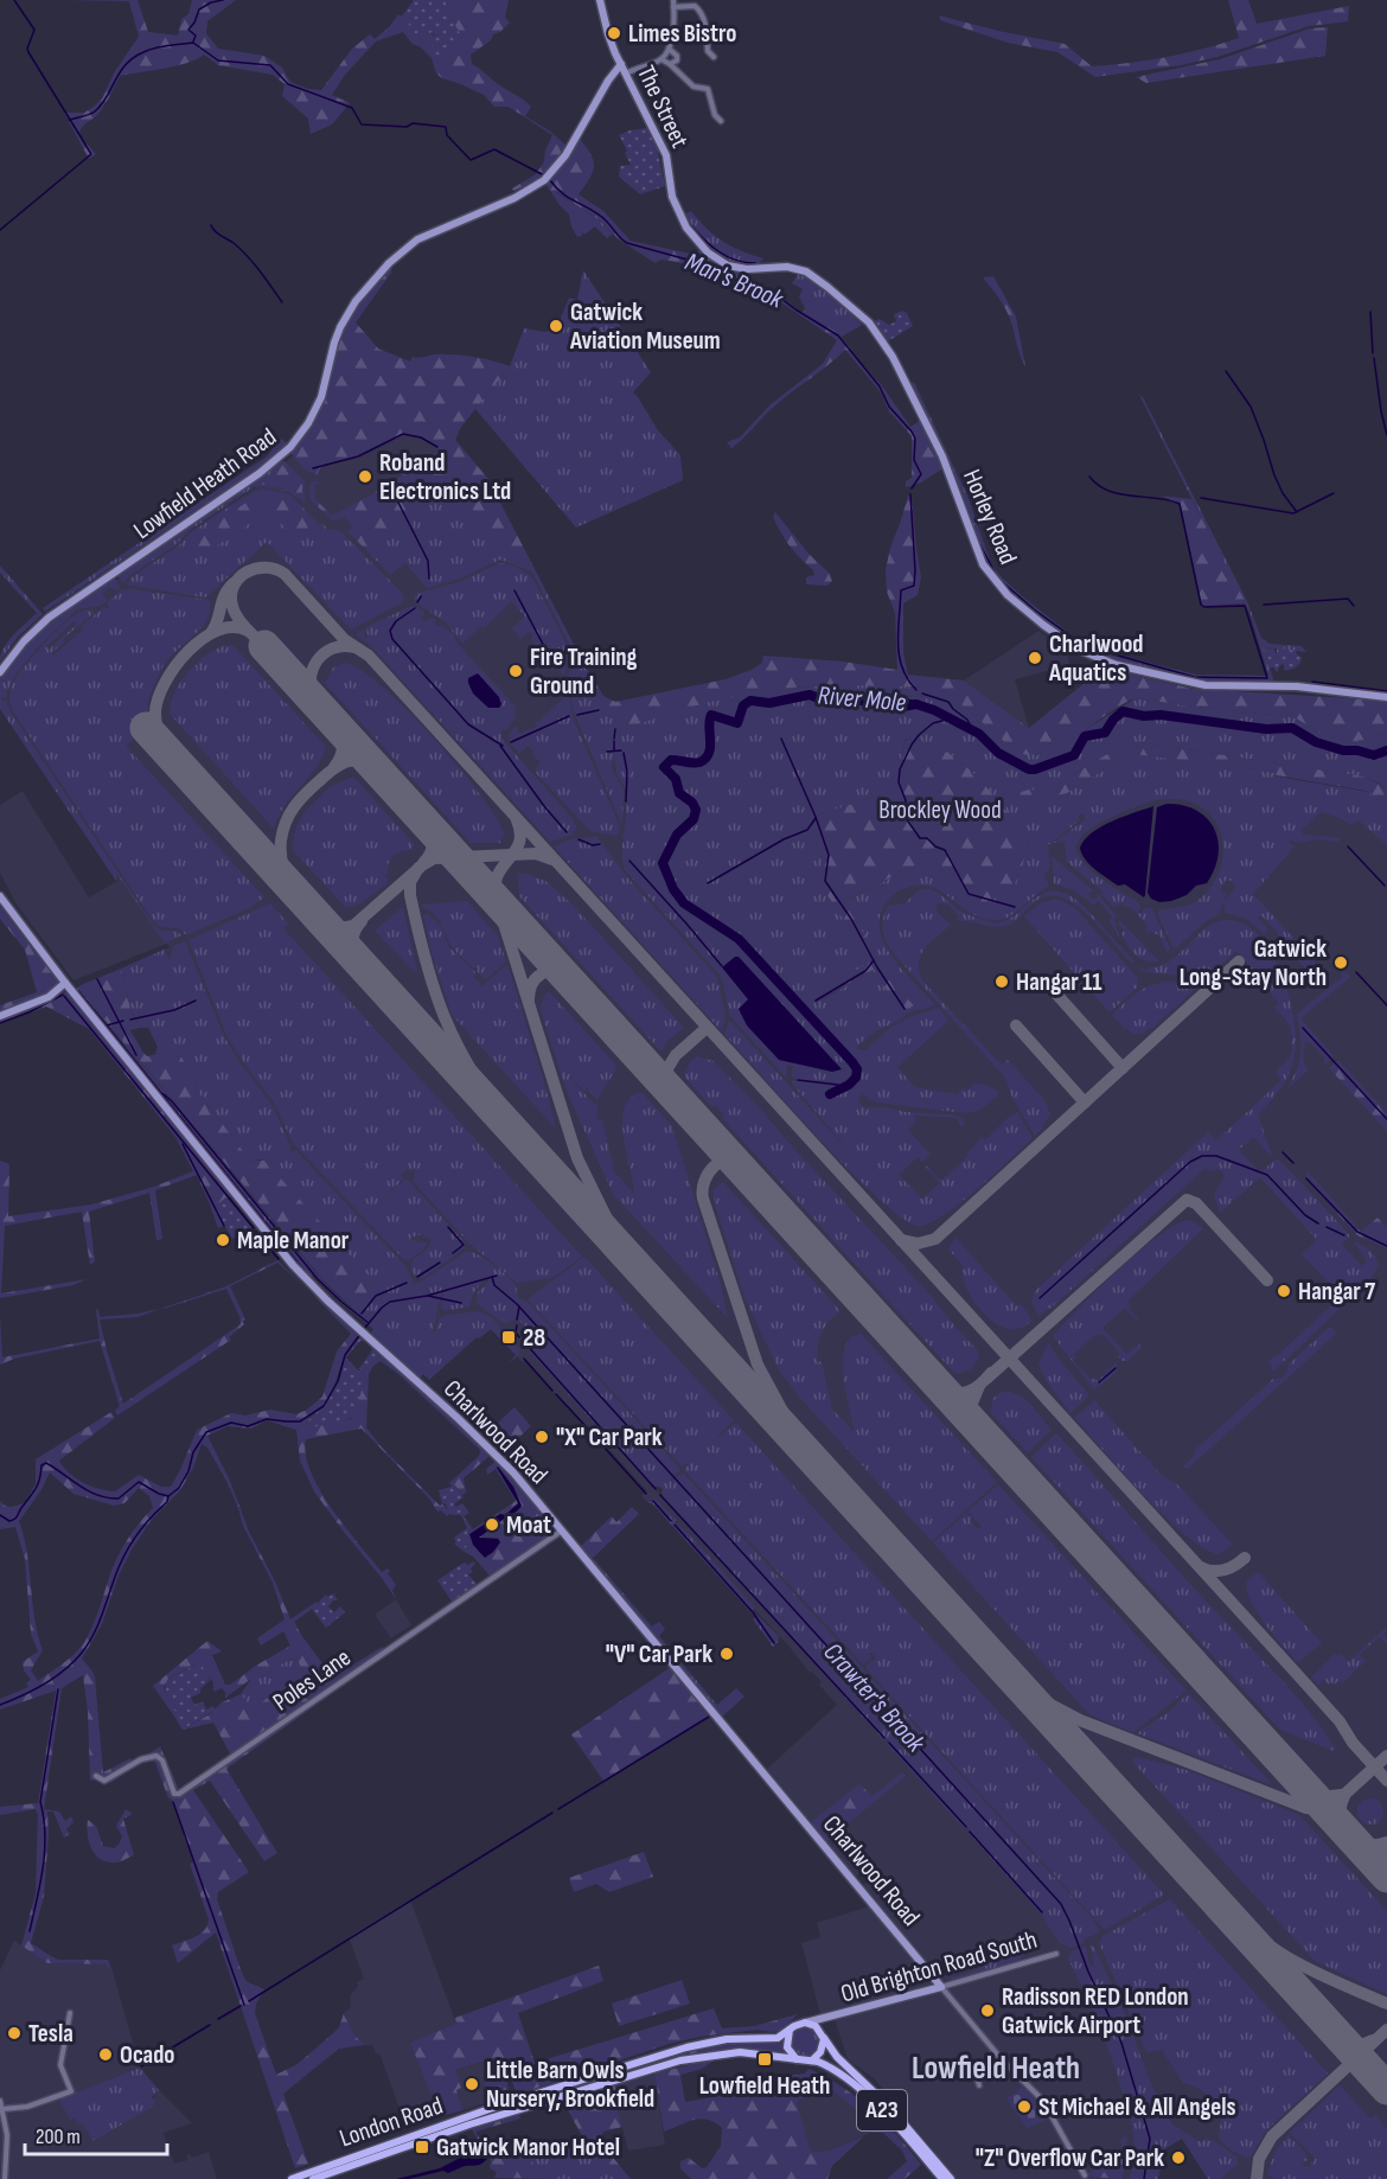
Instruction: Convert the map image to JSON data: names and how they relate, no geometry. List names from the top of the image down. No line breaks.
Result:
{"streets":{"main road":["A23","London Road"],"street":["The Street","Lowfield Heath Road","Horley Road","Charlwood Road","Poles Lane","Old Brighton Road South"]},"crossings":[["The Street","Lowfield Heath Road"],["The Street","Horley Road"],["Charlwood Road","Poles Lane"],["Charlwood Road","Old Brighton Road South"],["Old Brighton Road South","A23"],["Old Brighton Road South","London Road"],["A23","London Road"]],"districts":["Lowfield Heath"],"water":["Man's Brook","River Mole","Crawter's Brook"],"parks":["Brockley Wood"],"places":{"other":["Limes Bistro","Gatwick Aviation Museum","Roband Electronics Ltd","Charlwood Aquatics","Fire Training Ground","Gatwick Long-Stay North","Hangar 11","Maple Manor","Hangar 7","\"X\" Car Park","Moat","\"V\" Car Park","Radisson RED London Gatwick Airport","Tesla","Ocado","Little Barn Owls Nursery, Brookfield","St Michael & All Angels","\"Z\" Overflow Car Park"],"transit":["28","Lowfield Heath","Gatwick Manor Hotel"]},"scale_bar":"200 m"}
